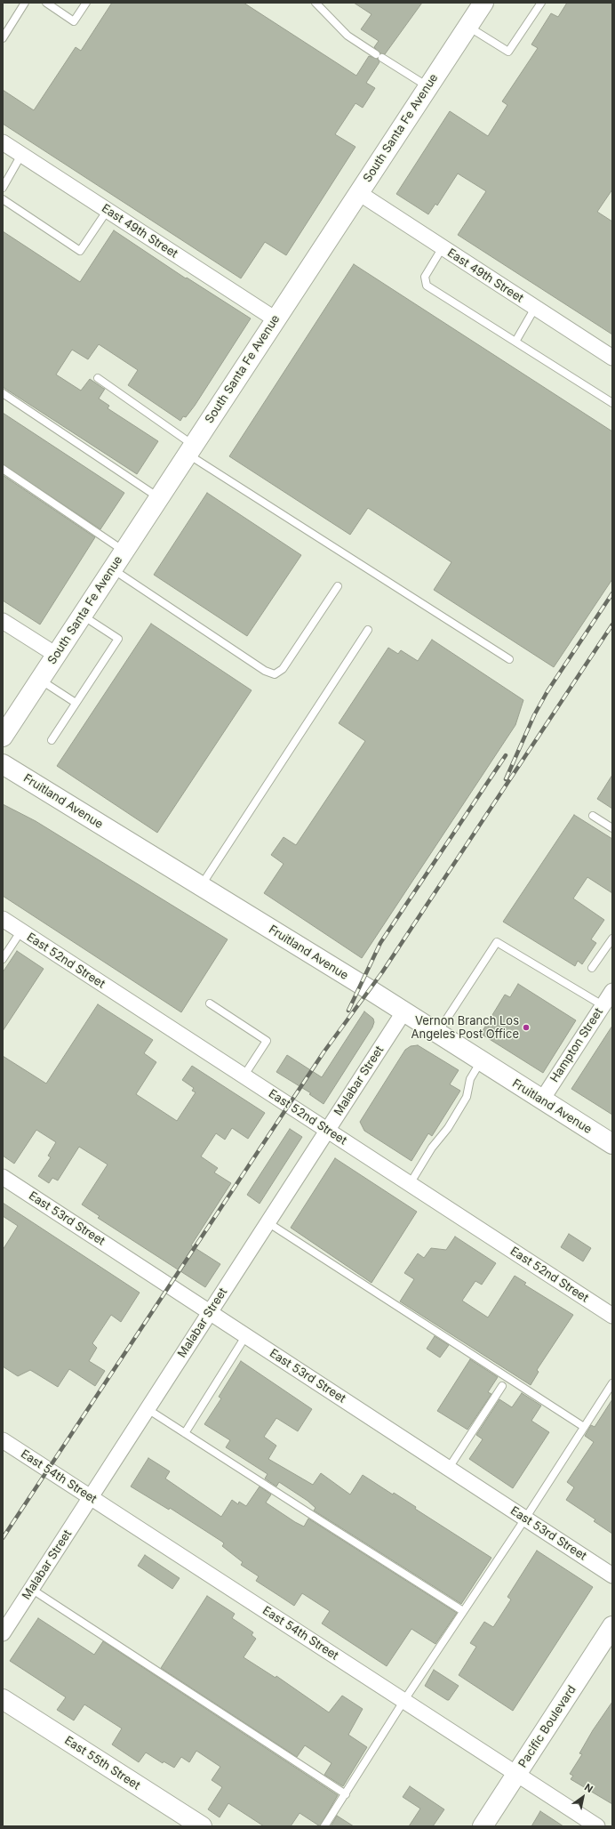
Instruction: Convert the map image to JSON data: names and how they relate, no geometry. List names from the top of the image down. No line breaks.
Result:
{"streets":{"main road":["South Santa Fe Avenue","Fruitland Avenue","Pacific Boulevard","East 55th Street"],"street":["East 49th Street","East 52nd Street","Hampton Street","Malabar Street","East 53rd Street","East 54th Street"]},"crossings":[["South Santa Fe Avenue","East 49th Street"],["Fruitland Avenue","Hampton Street"],["Fruitland Avenue","Malabar Street"],["East 52nd Street","Malabar Street"],["Malabar Street","East 53rd Street"],["Malabar Street","East 54th Street"],["East 54th Street","Pacific Boulevard"]],"places":["Vernon Branch Los Angeles Post Office"],"north":"top right"}
